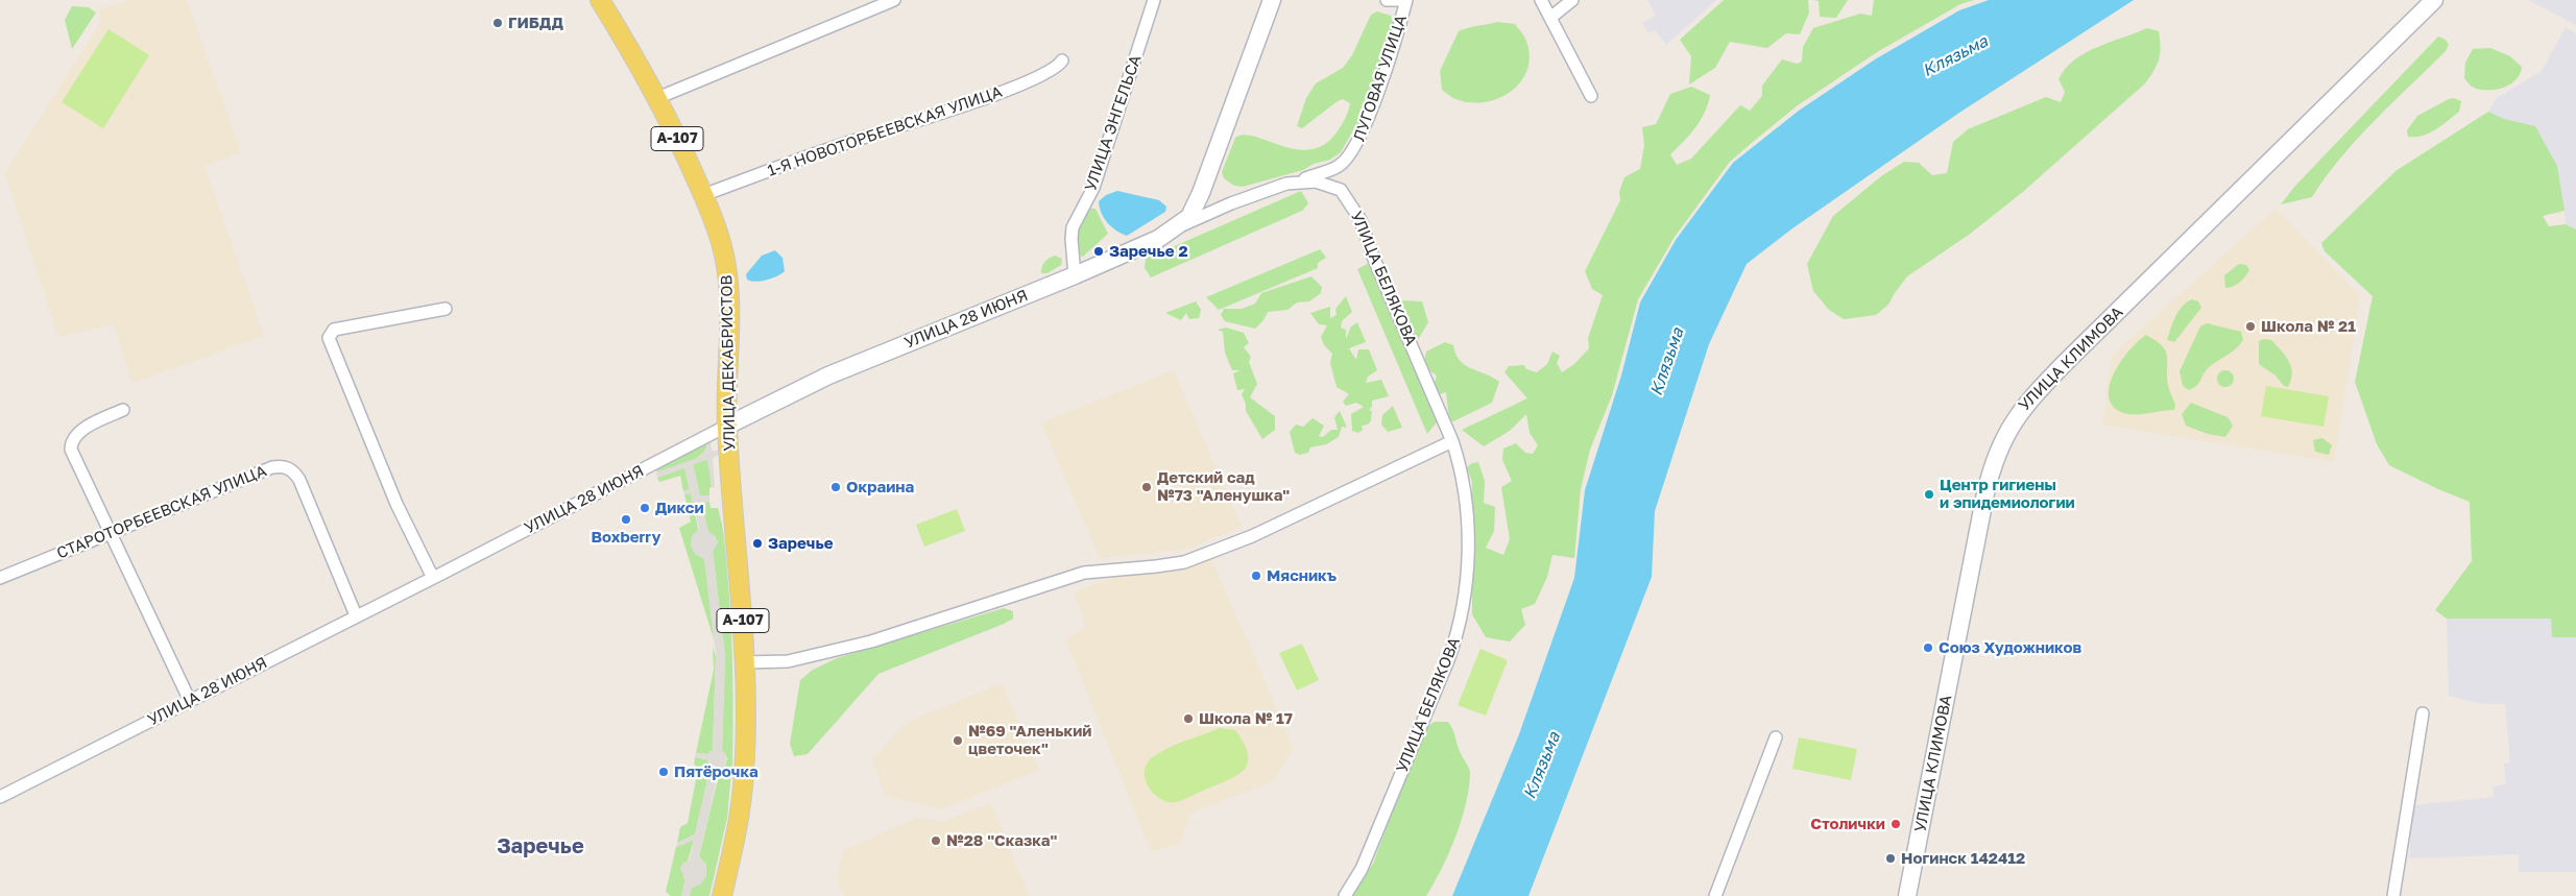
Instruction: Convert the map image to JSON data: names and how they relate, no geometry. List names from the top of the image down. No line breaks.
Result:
{"streets":{"main road":["А-107","УЛИЦА 28 ИЮНЯ","УЛИЦА КЛИМОВА","УЛИЦА ДЕКАБРИСТОВ"],"street":["ЛУГОВАЯ УЛИЦА","УЛИЦА ЭНГЕЛЬСА","1-Я НОВОТОРБЕЕВСКАЯ УЛИЦА","УЛИЦА БЕЛЯКОВА","СТАРОТОРБЕЕВСКАЯ УЛИЦА"]},"crossings":[["ЛУГОВАЯ УЛИЦА","УЛИЦА БЕЛЯКОВА"],["УЛИЦА ЭНГЕЛЬСА","УЛИЦА 28 ИЮНЯ"],["1-Я НОВОТОРБЕЕВСКАЯ УЛИЦА","УЛИЦА ДЕКАБРИСТОВ"],["УЛИЦА БЕЛЯКОВА","УЛИЦА 28 ИЮНЯ"],["УЛИЦА 28 ИЮНЯ","УЛИЦА ДЕКАБРИСТОВ"],["УЛИЦА 28 ИЮНЯ","СТАРОТОРБЕЕВСКАЯ УЛИЦА"]],"districts":["Заречье"],"water":["Клязьма"],"places":["ГИБДД","Заречье 2","Школа № 21","Окраина","Детский сад №73 \"Аленушка\"","Центр гигиены и эпидемиологии","Дикси","Boxberry","Заречье","Мясникъ","Союз Художников","Школа № 17","№69 \"Аленький цветочек\"","Пятёрочка","Столички","№28 \"Сказка\"","Ногинск 142412"]}
